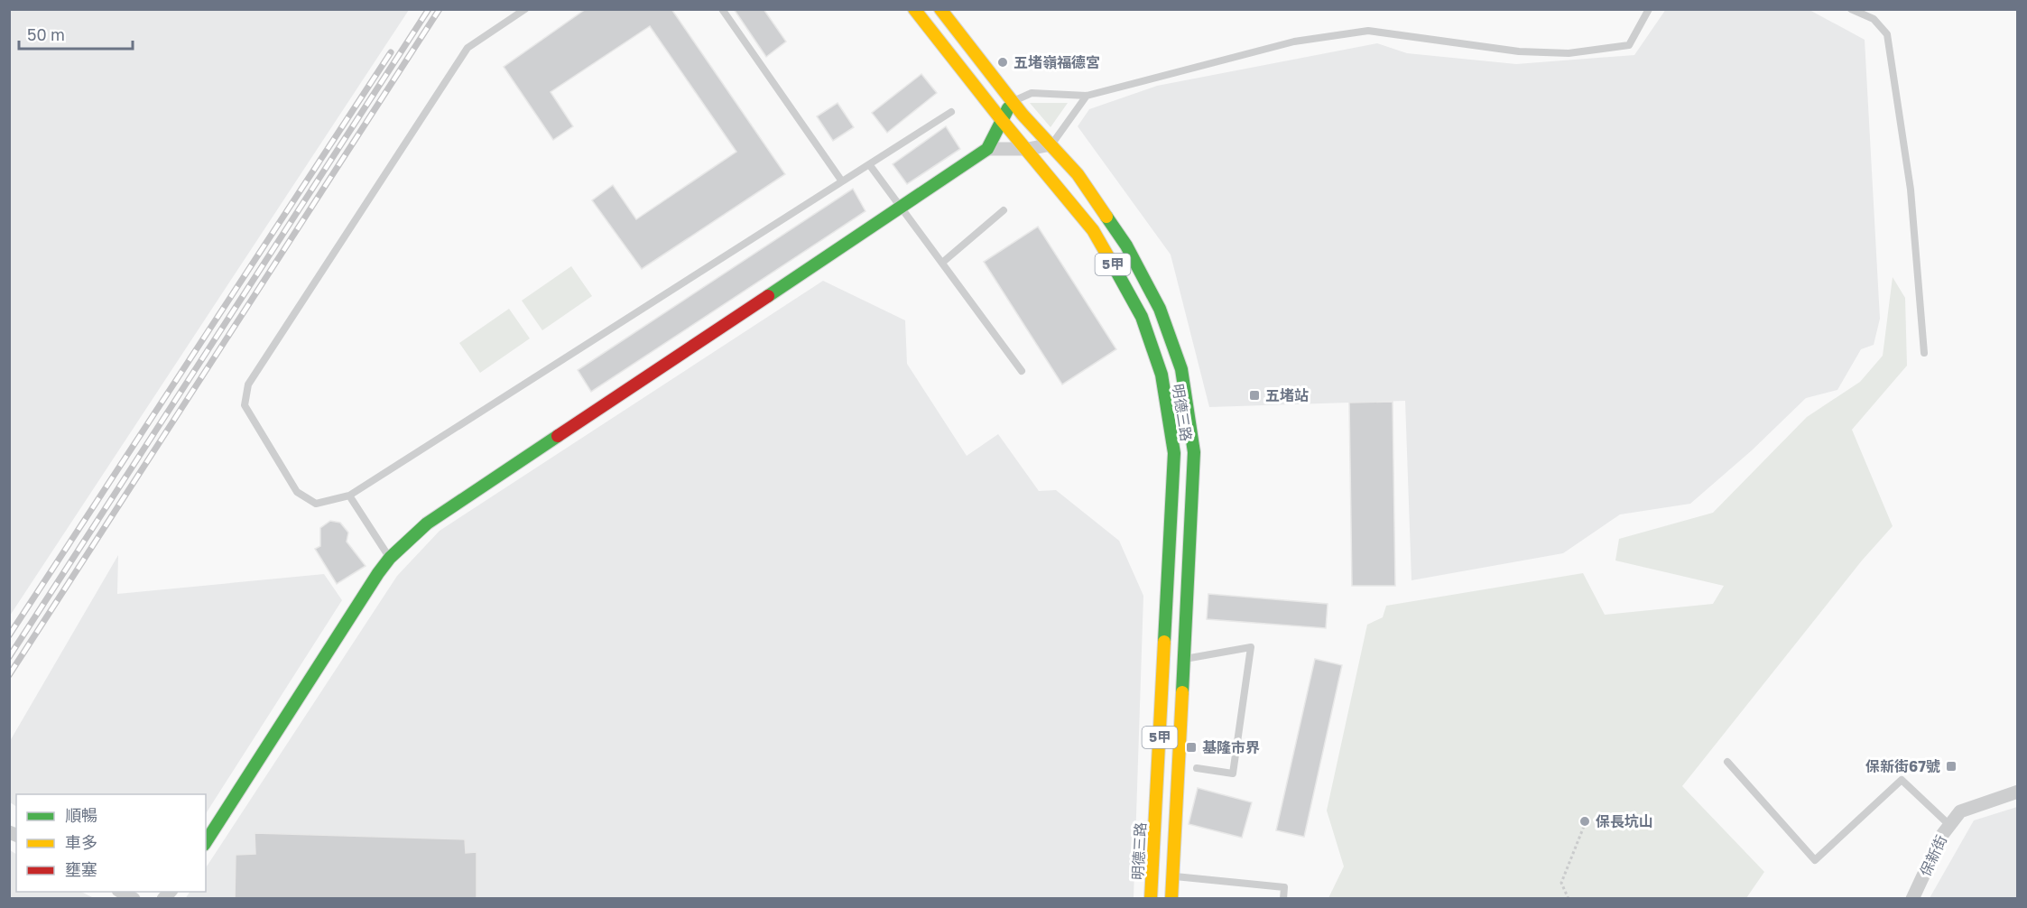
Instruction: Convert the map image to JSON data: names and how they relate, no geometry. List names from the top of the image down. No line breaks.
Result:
{"streets":{"main road":["5甲","明德三路"],"street":["保新街"]},"places":{"other":["五堵嶺福德宮","保長坑山"],"transit":["五堵站","基隆市界","保新街67號"]},"legend":["順暢","車多","壅塞"],"scale_bar":"50 m"}
